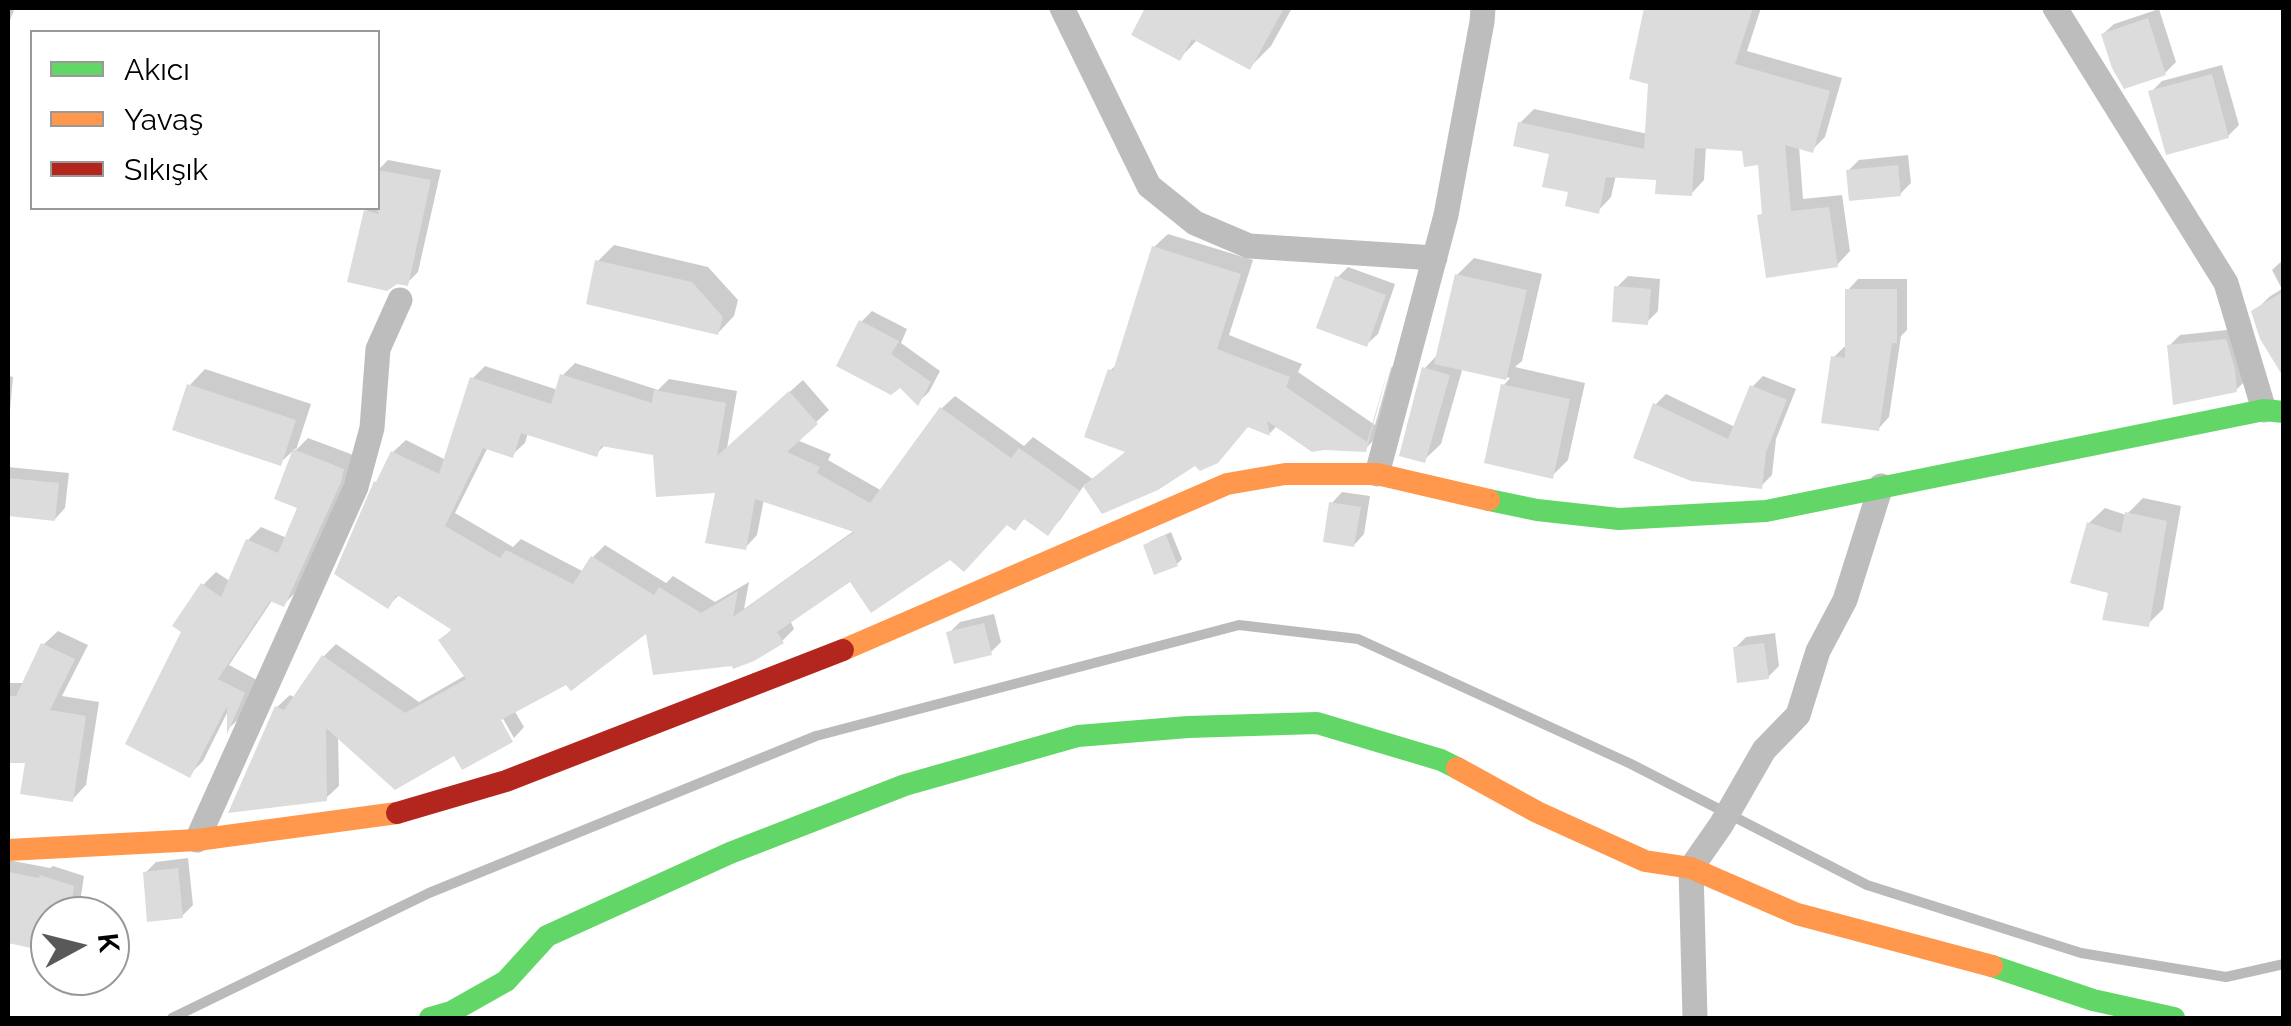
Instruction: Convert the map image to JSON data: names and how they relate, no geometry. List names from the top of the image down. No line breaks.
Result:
{"legend":["Akıcı","Yavaş","Sıkışık"],"north":"right"}
